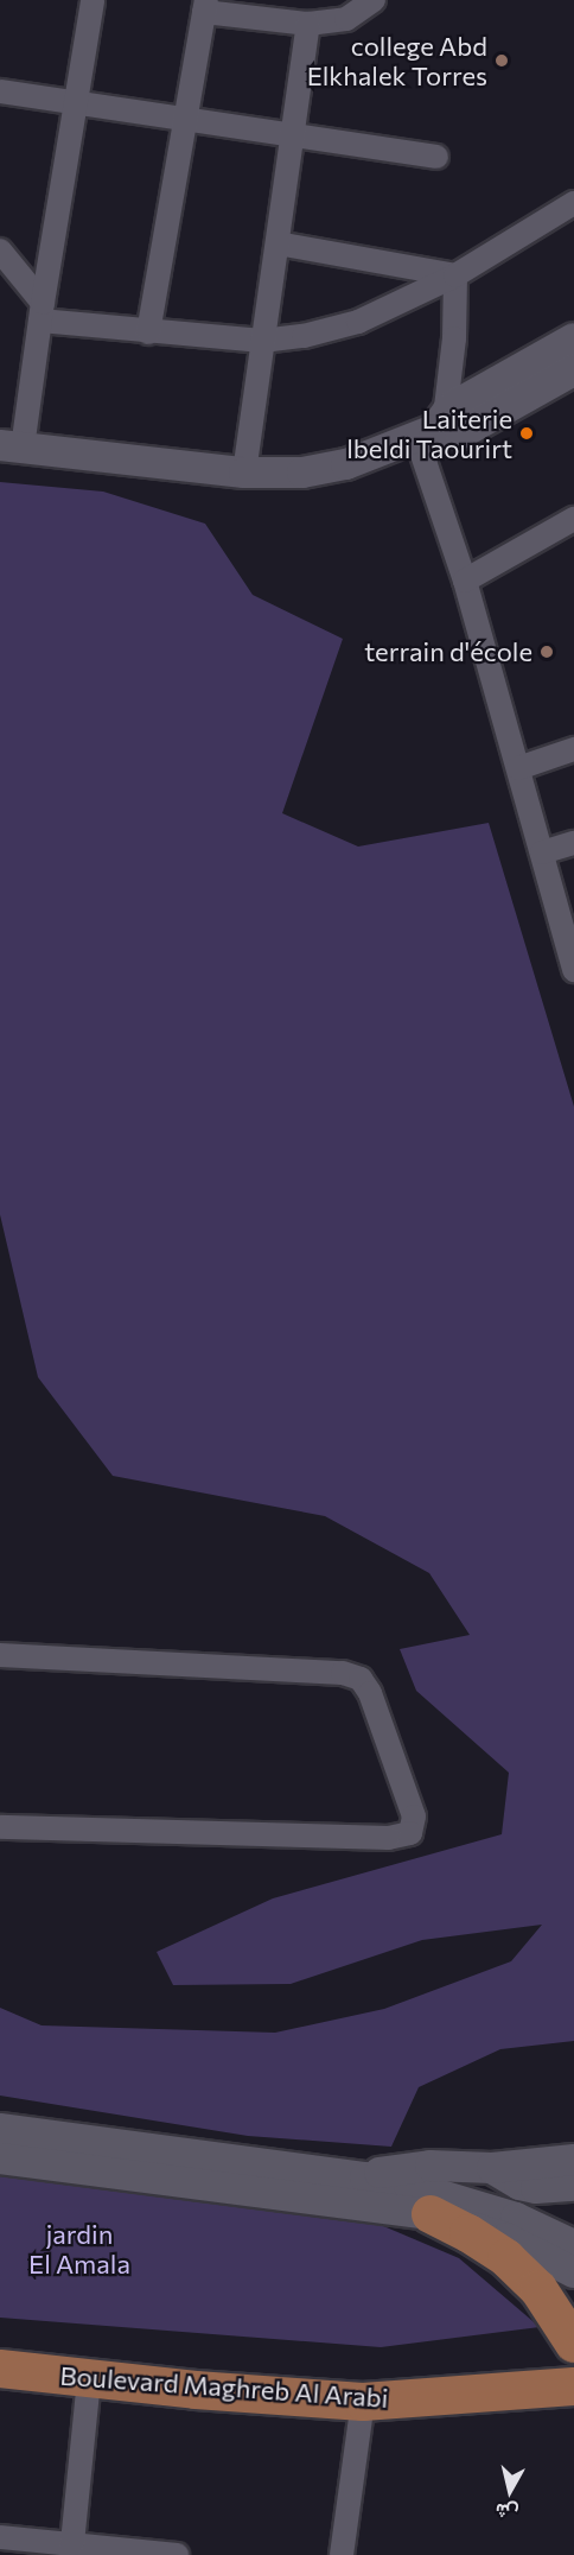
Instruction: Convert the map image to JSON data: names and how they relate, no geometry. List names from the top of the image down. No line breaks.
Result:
{"streets":{"main road":["Boulevard Maghreb Al Arabi"]},"parks":["jardin El Amala"],"places":["college Abd Elkhalek Torres","Laiterie lbeldi Taourirt","terrain d'école"],"north":"bottom"}
